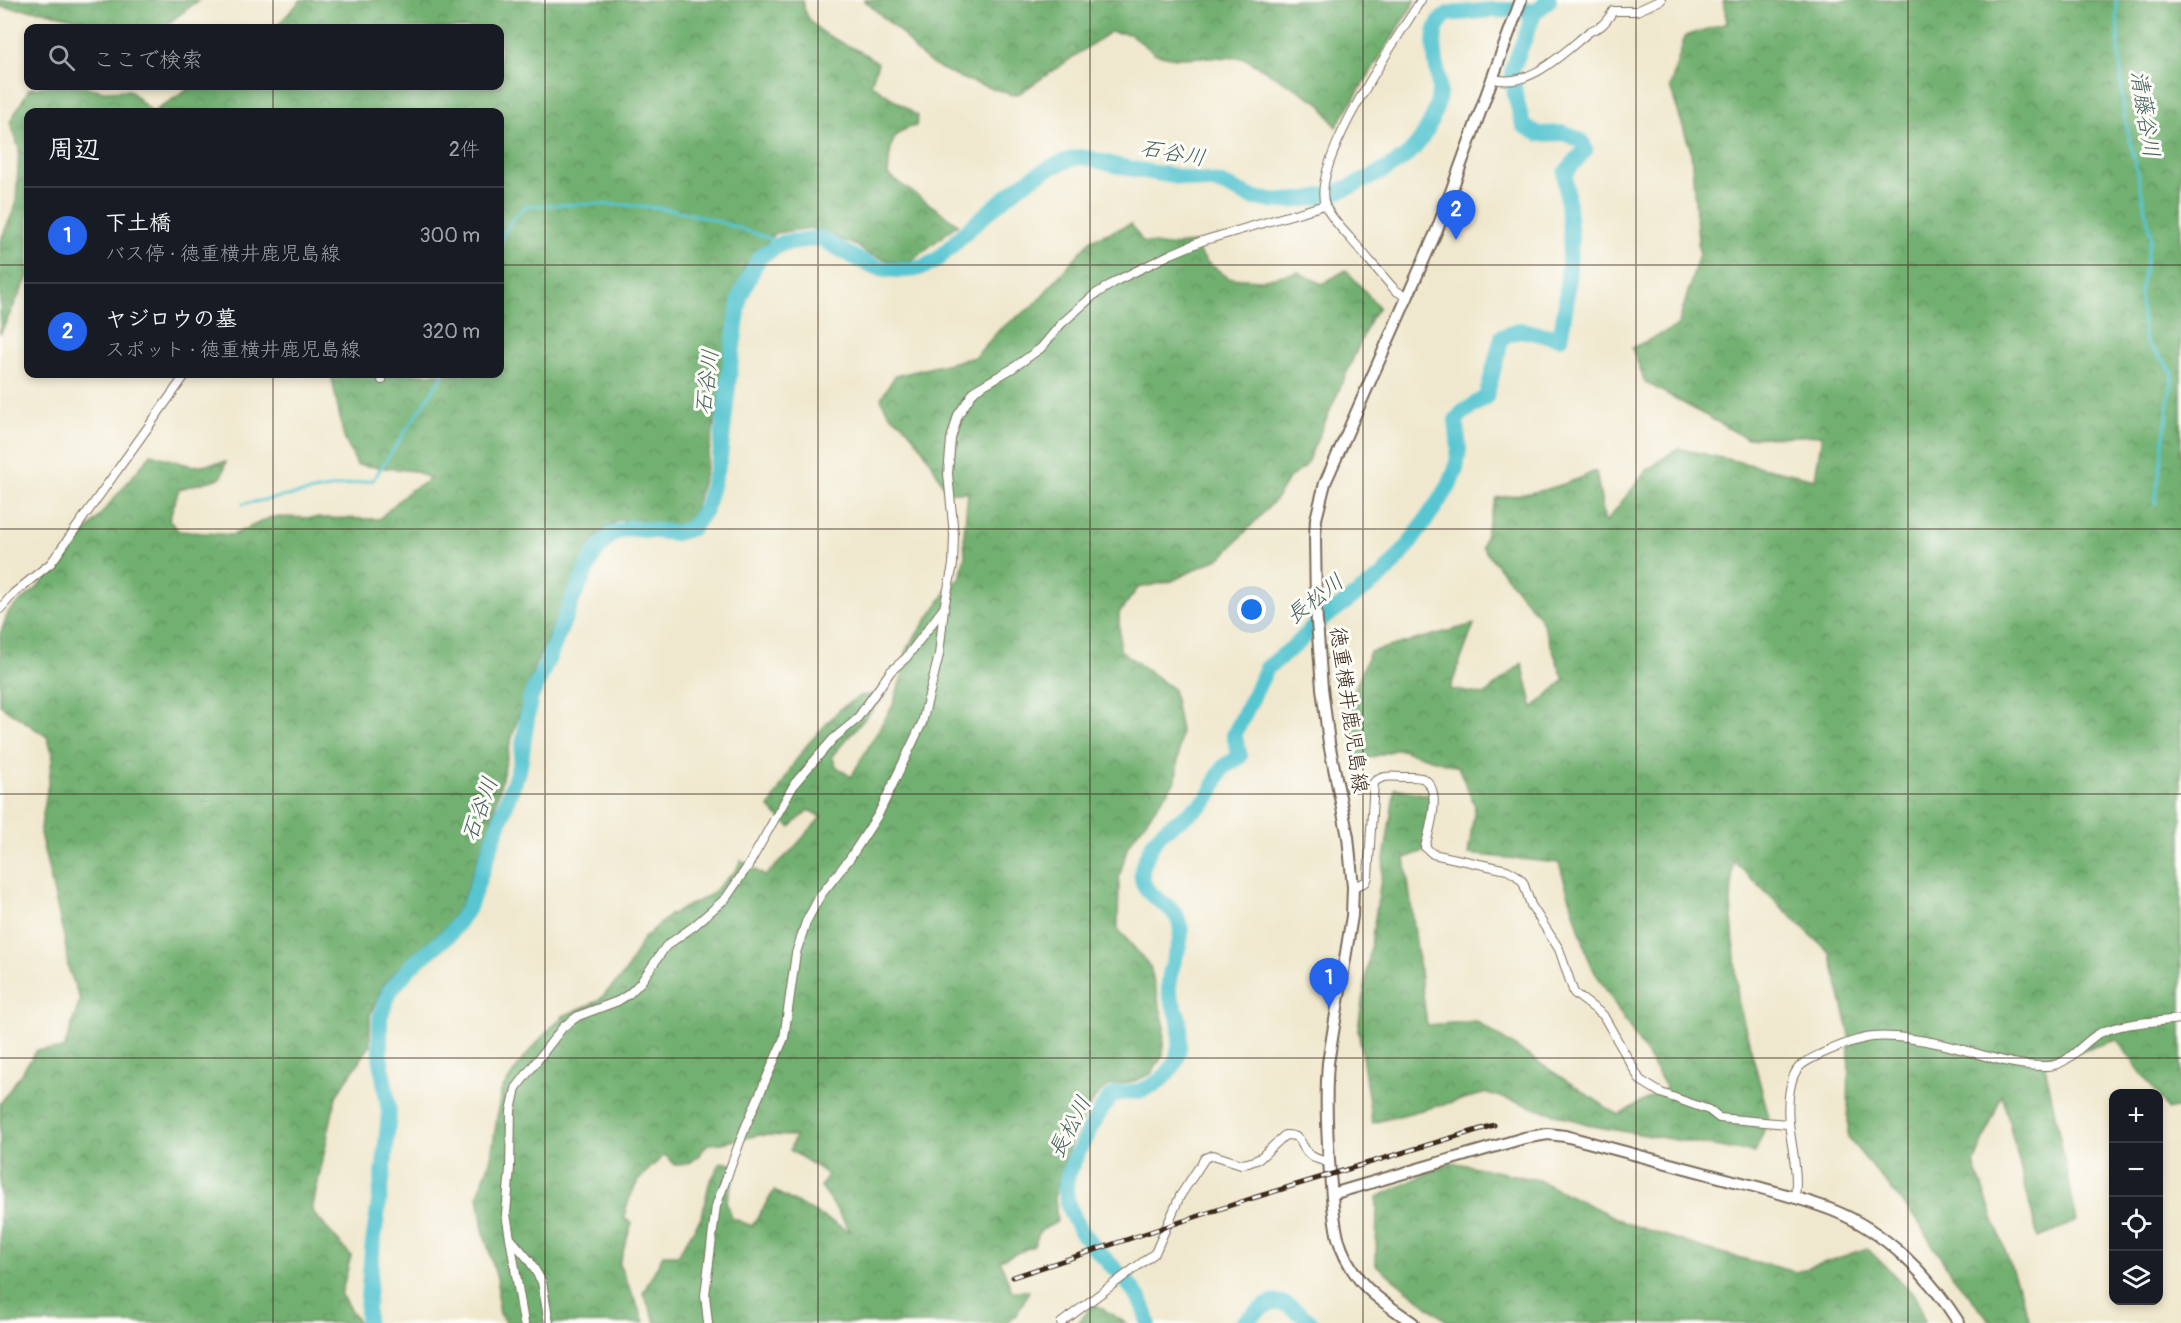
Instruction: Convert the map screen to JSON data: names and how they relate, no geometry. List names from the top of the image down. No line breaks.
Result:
{"streets":{"main road":["徳重横井鹿児島線"]},"water":["清藤谷川","石谷川","長松川"],"page":{"search":"ここで検索","heading":["周辺","2件"],"list":[{"mark":"1","name":"下土橋","note":"バス停 · 徳重横井鹿児島線","value":"300 m"},{"mark":"2","name":"ヤジロウの墓","note":"スポット · 徳重横井鹿児島線","value":"320 m"}],"pins":["2","1"],"map_buttons":["+","−"]}}
